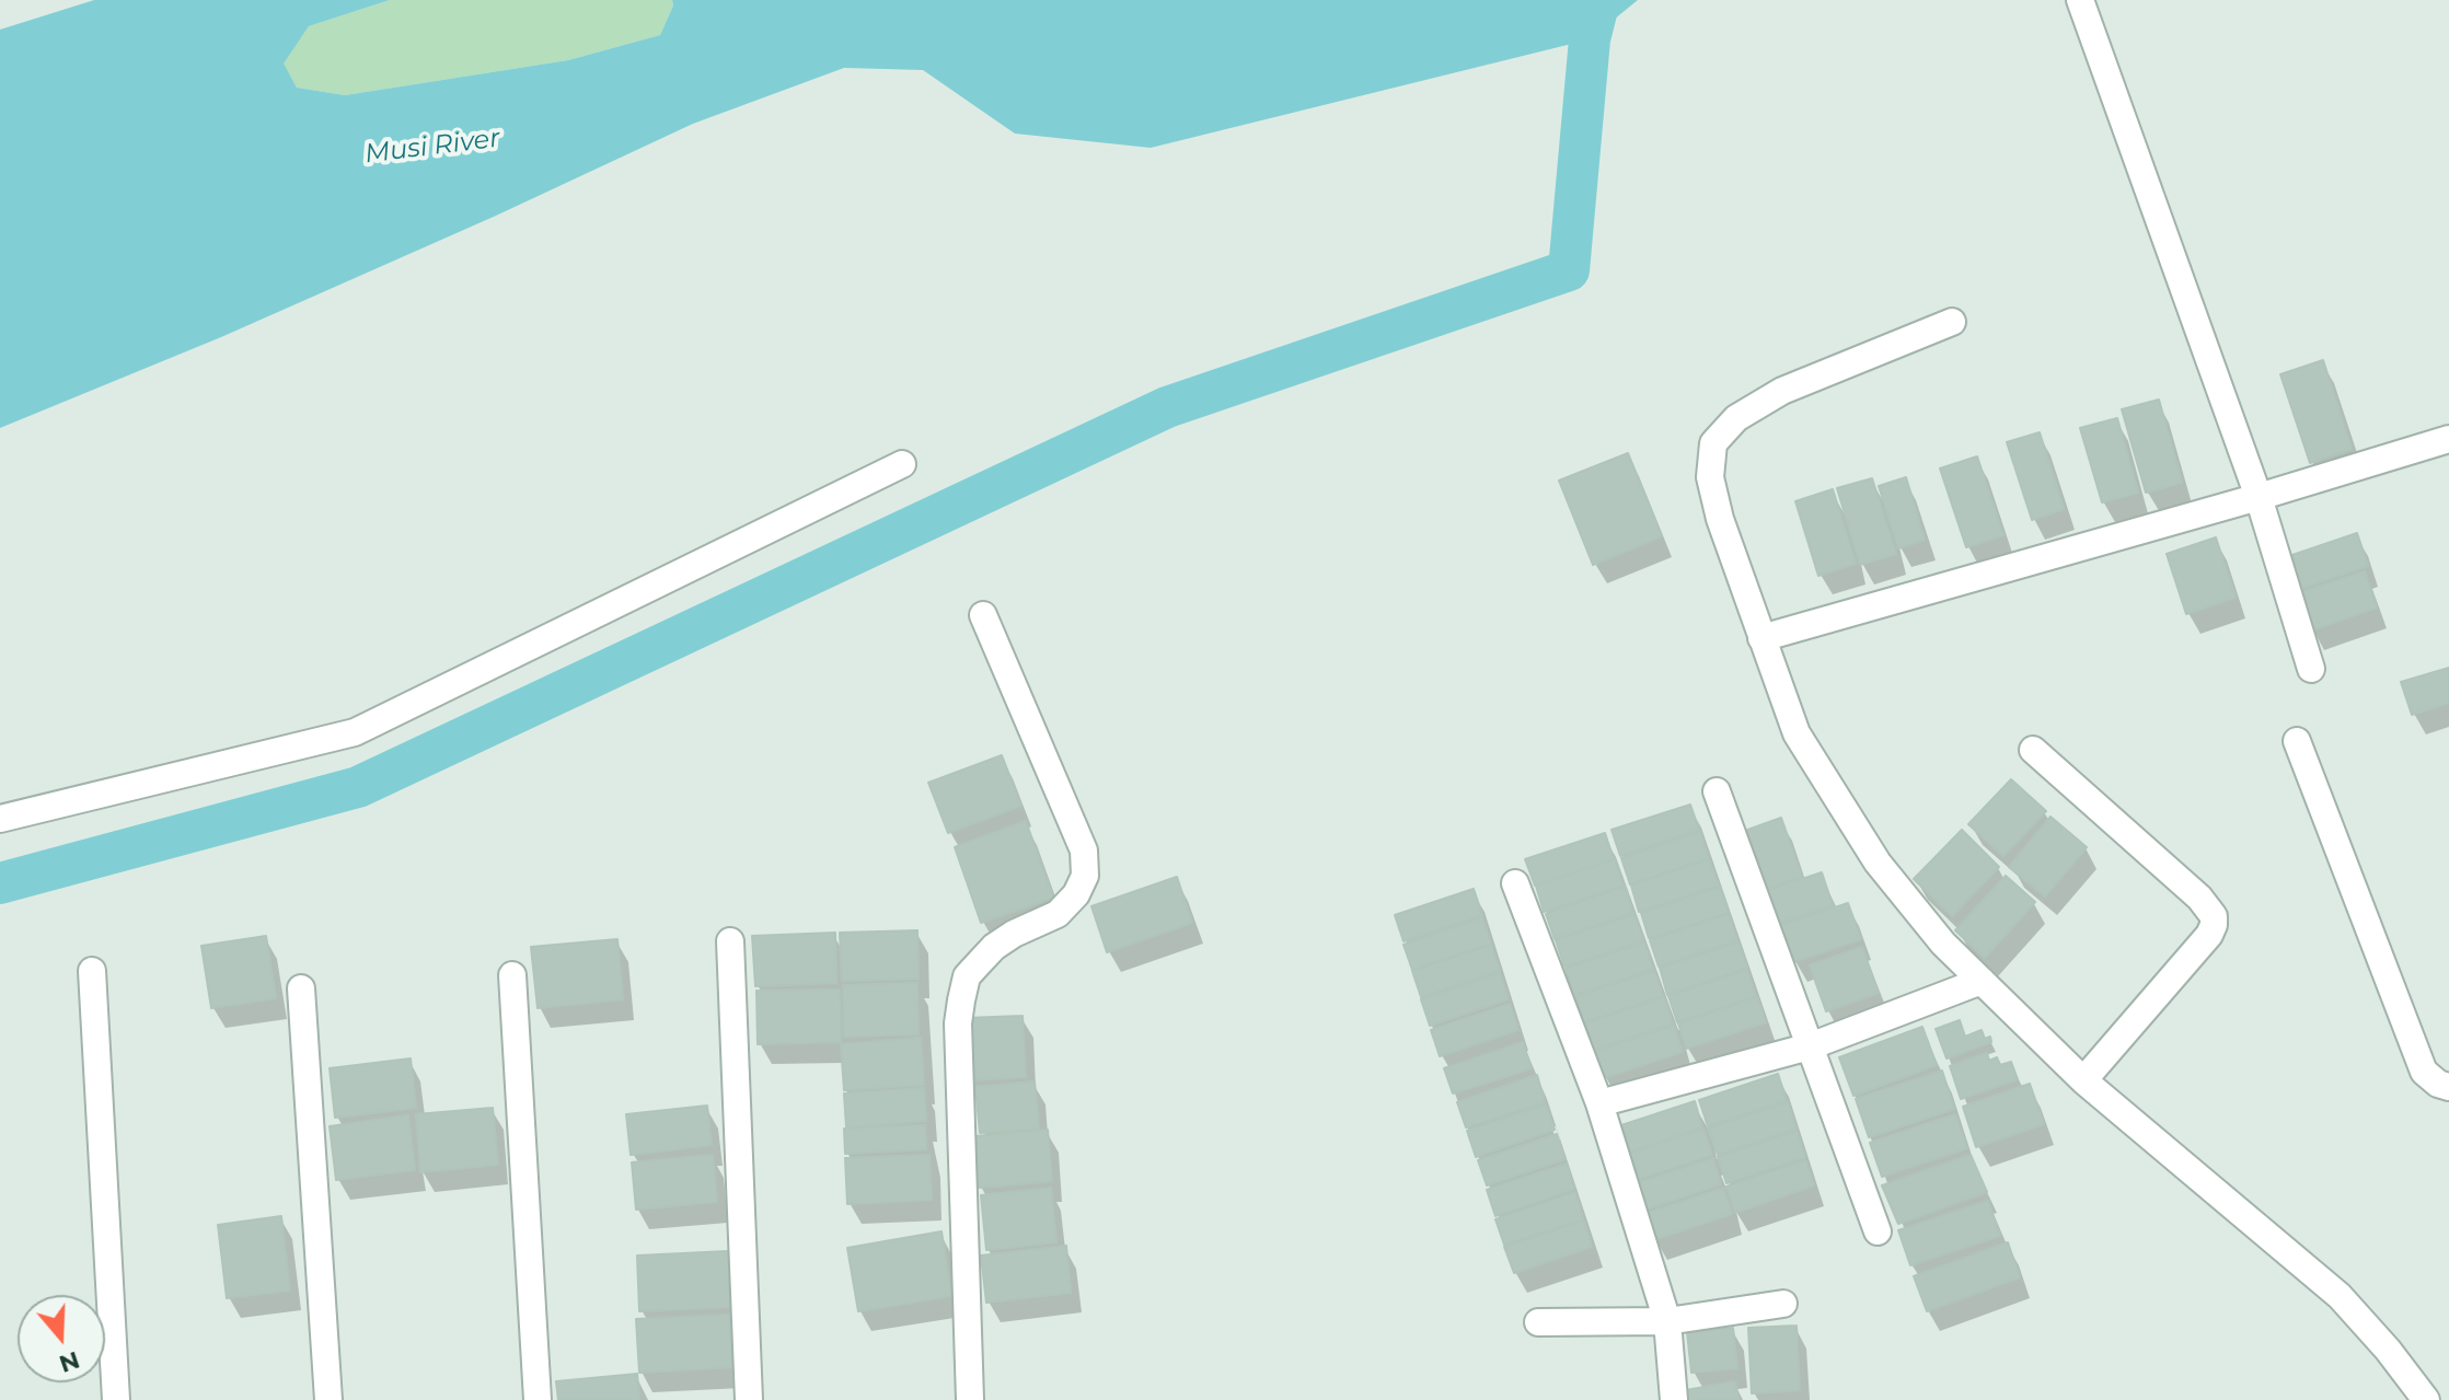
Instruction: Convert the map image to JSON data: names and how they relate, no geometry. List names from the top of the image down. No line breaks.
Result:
{"water":["Musi River"],"north":"bottom"}
